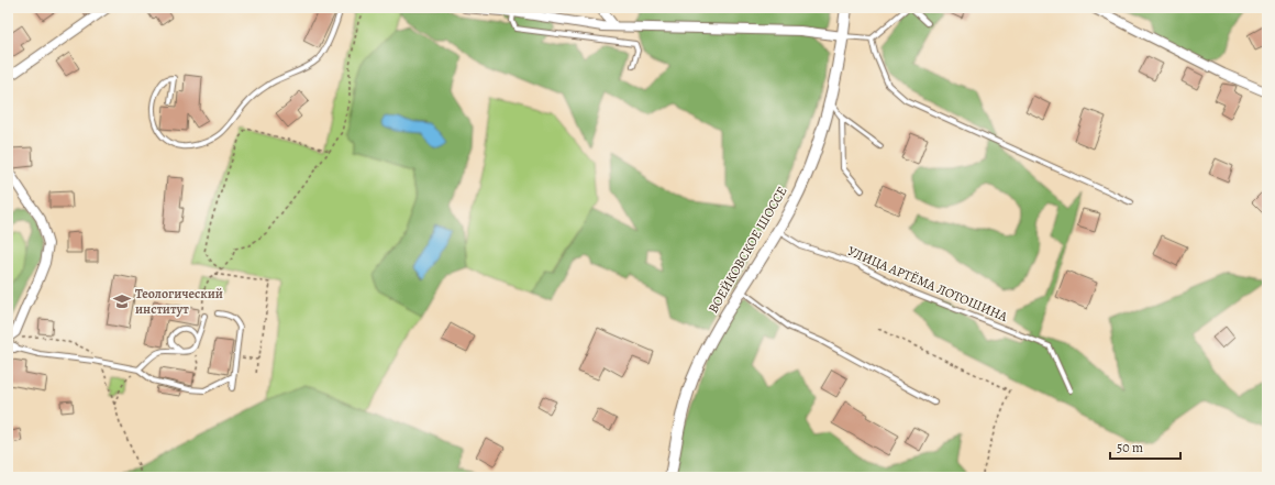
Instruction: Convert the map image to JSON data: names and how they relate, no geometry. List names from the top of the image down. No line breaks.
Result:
{"streets":{"street":["ВОЕЙКОВСКОЕ ШОССЕ"],"lane":["УЛИЦА АРТЁМА ЛОТОШИНА"]},"crossings":[["ВОЕЙКОВСКОЕ ШОССЕ","УЛИЦА АРТЁМА ЛОТОШИНА"]],"places":{"school or university":["Теологический институт"]},"scale_bar":"50 m"}
